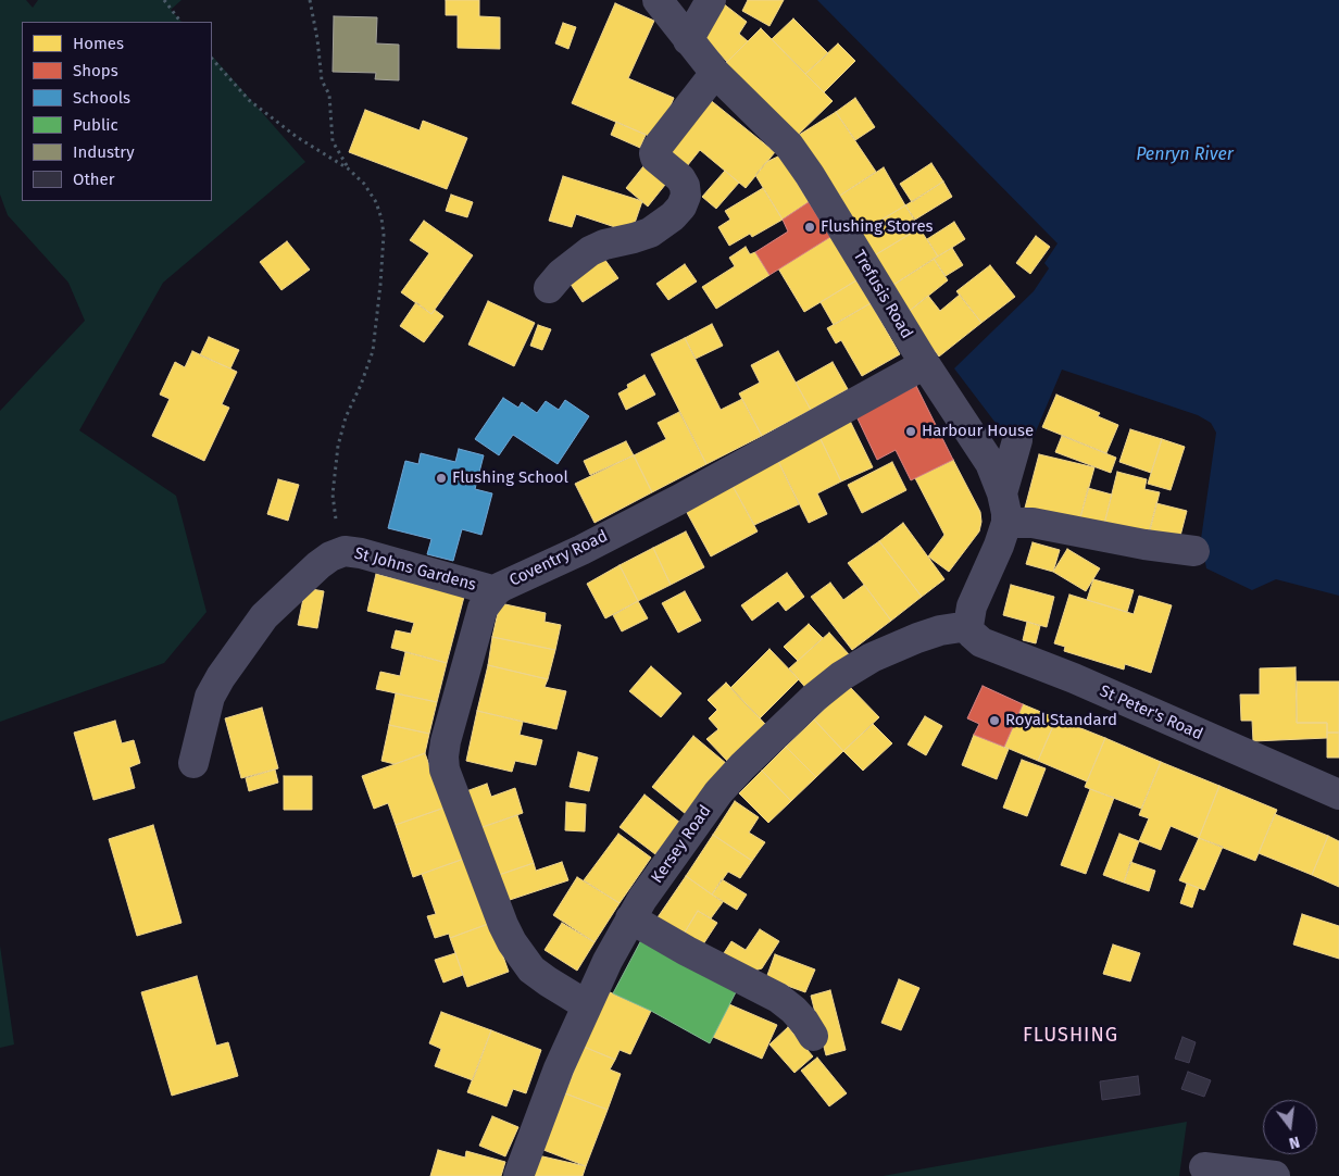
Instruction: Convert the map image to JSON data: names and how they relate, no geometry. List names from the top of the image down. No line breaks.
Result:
{"streets":{"street":["Trefusis Road","Coventry Road","St Johns Gardens","St Peter's Road","Kersey Road"]},"crossings":[["Trefusis Road","Coventry Road"],["Trefusis Road","St Peter's Road"],["Trefusis Road","Kersey Road"],["Coventry Road","St Johns Gardens"],["Coventry Road","Kersey Road"],["St Peter's Road","Kersey Road"]],"districts":["FLUSHING"],"water":["Penryn River"],"places":["Flushing Stores","Harbour House","Flushing School","Royal Standard"],"legend":["Homes","Shops","Schools","Public","Industry","Other"],"north":"bottom"}
